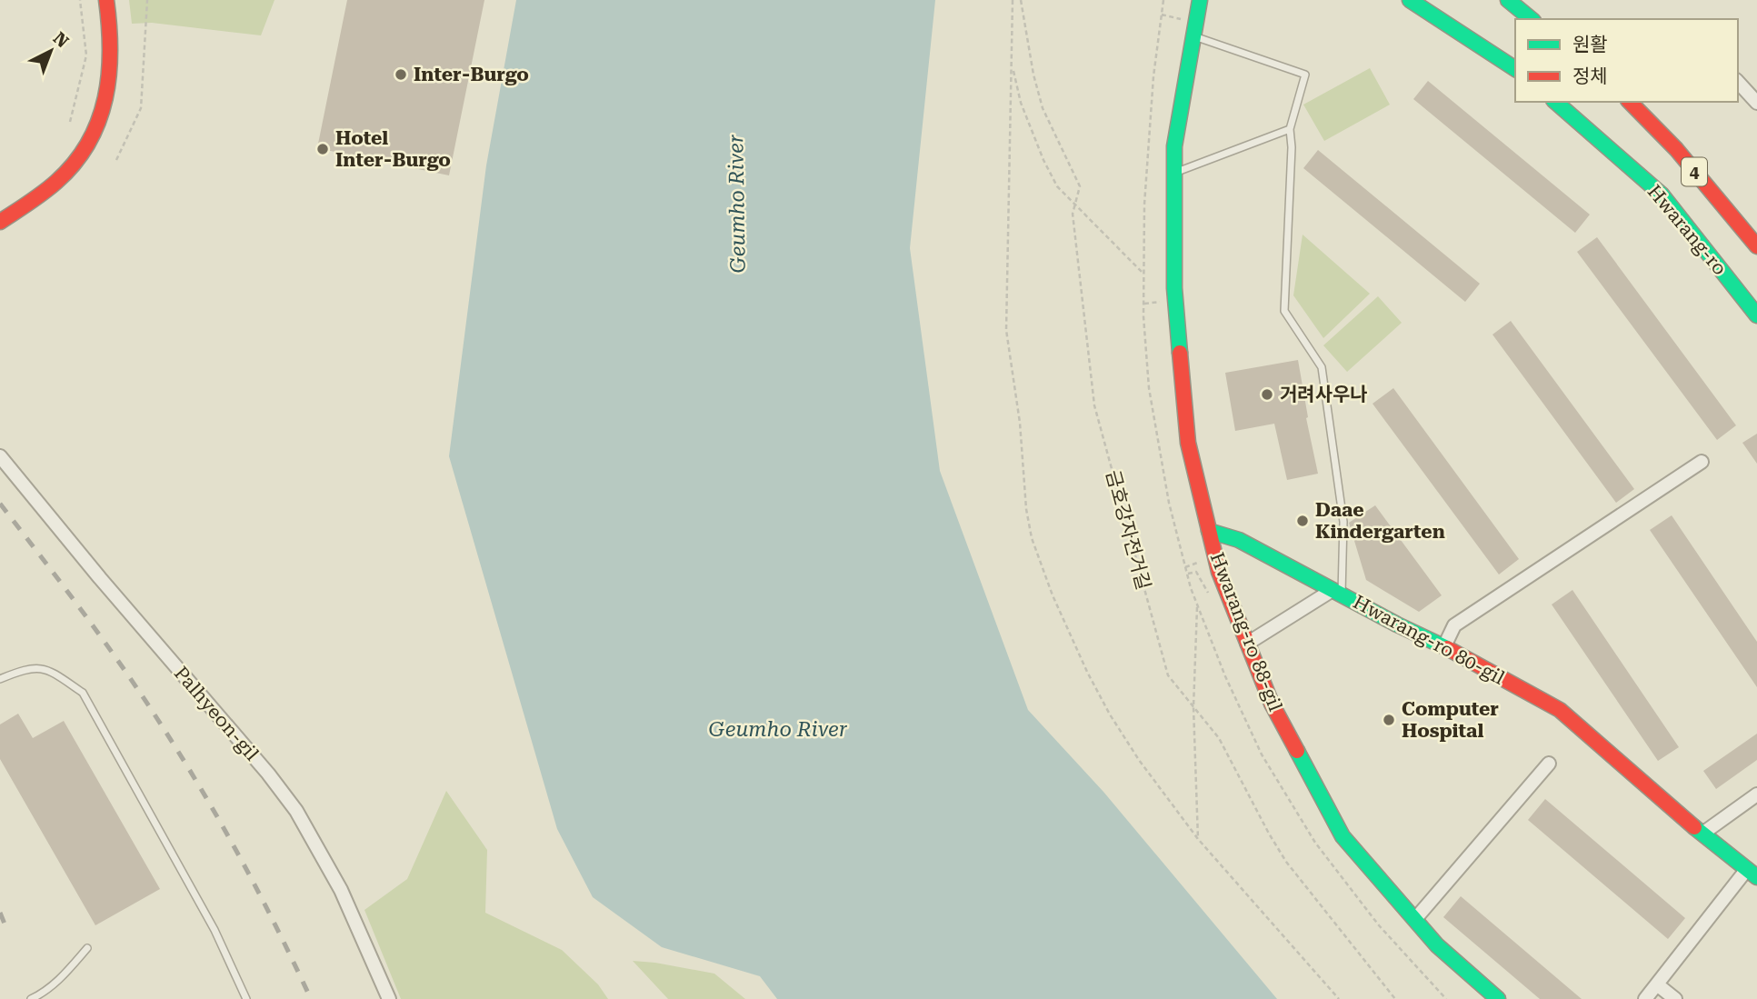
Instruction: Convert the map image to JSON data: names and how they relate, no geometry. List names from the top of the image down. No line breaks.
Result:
{"streets":{"street":["4","Hwarang-ro","Hwarang-ro 88-gil","Hwarang-ro 80-gil","Palhyeon-gil"],"path":["금호강자전거길"]},"crossings":[["Hwarang-ro 88-gil","Hwarang-ro 80-gil"]],"water":["Geumho River"],"places":["Inter-Burgo","Hotel Inter-Burgo","거려사우나","Daae Kindergarten","Computer Hospital"],"legend":["원활","정체"],"north":"top right"}
